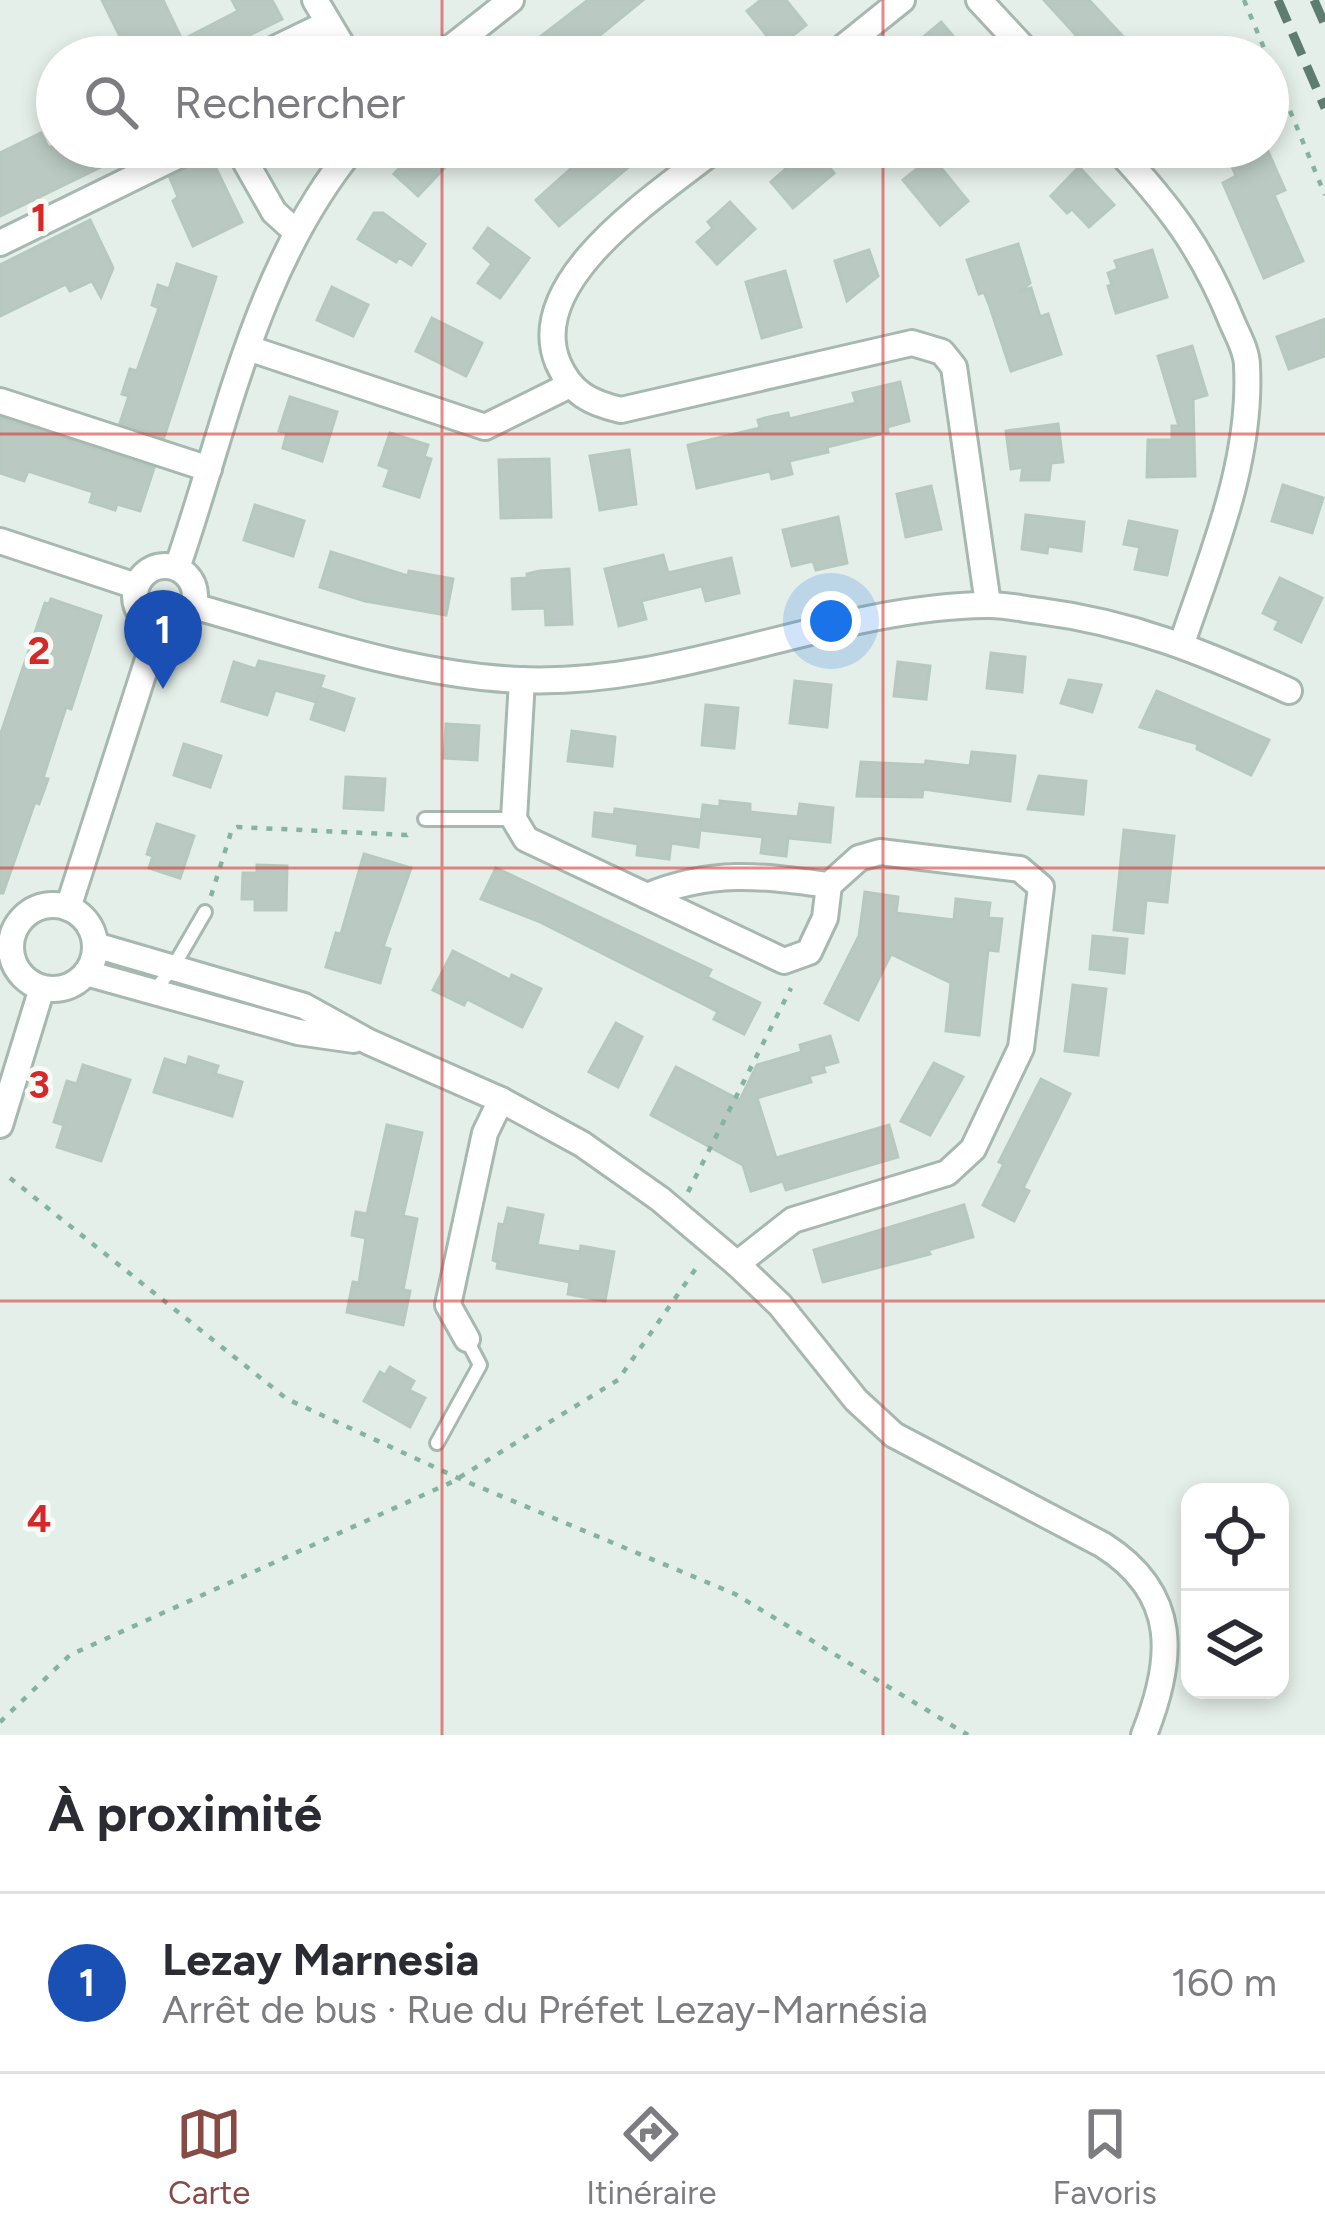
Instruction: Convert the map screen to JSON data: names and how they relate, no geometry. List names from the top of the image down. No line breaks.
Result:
{"page":{"search":"Rechercher","pins":"1","heading":"À proximité","list":[{"mark":"1","name":"Lezay Marnesia","note":"Arrêt de bus · Rue du Préfet Lezay-Marnésia","value":"160 m"}],"nav":["Carte","Itinéraire","Favoris"]},"grid":{"rows":["1","2","3","4"]}}
